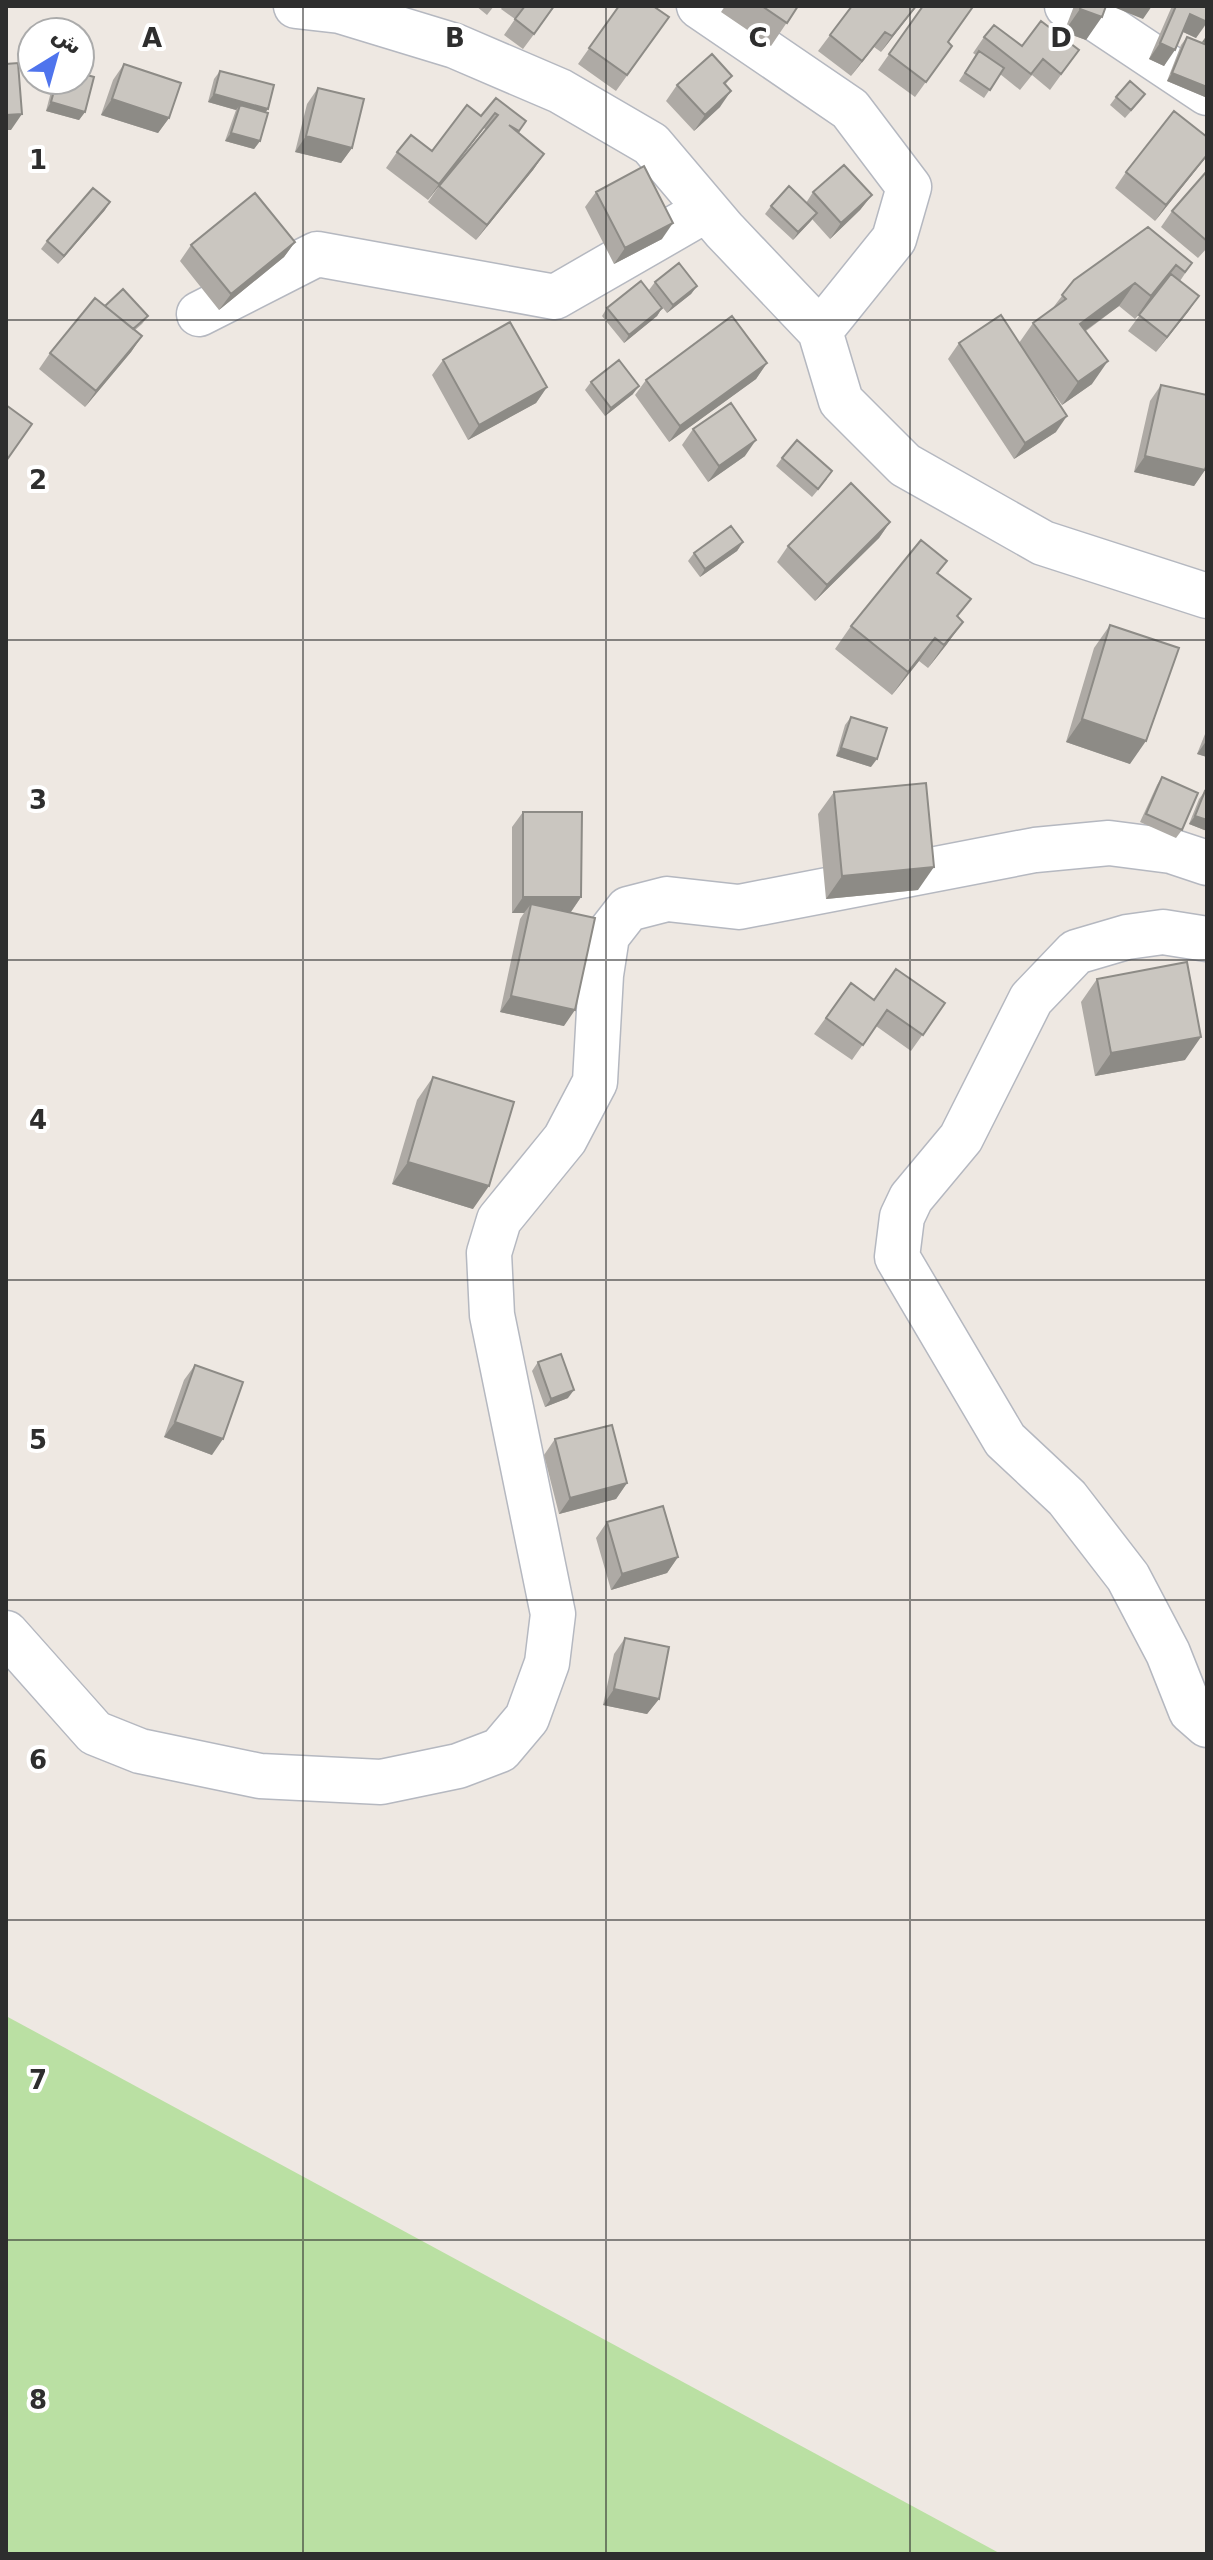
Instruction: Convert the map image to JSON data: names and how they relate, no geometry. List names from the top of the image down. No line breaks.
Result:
{"north":"top right","grid":{"columns":["A","B","C","D"],"rows":["1","2","3","4","5","6","7","8"]}}
